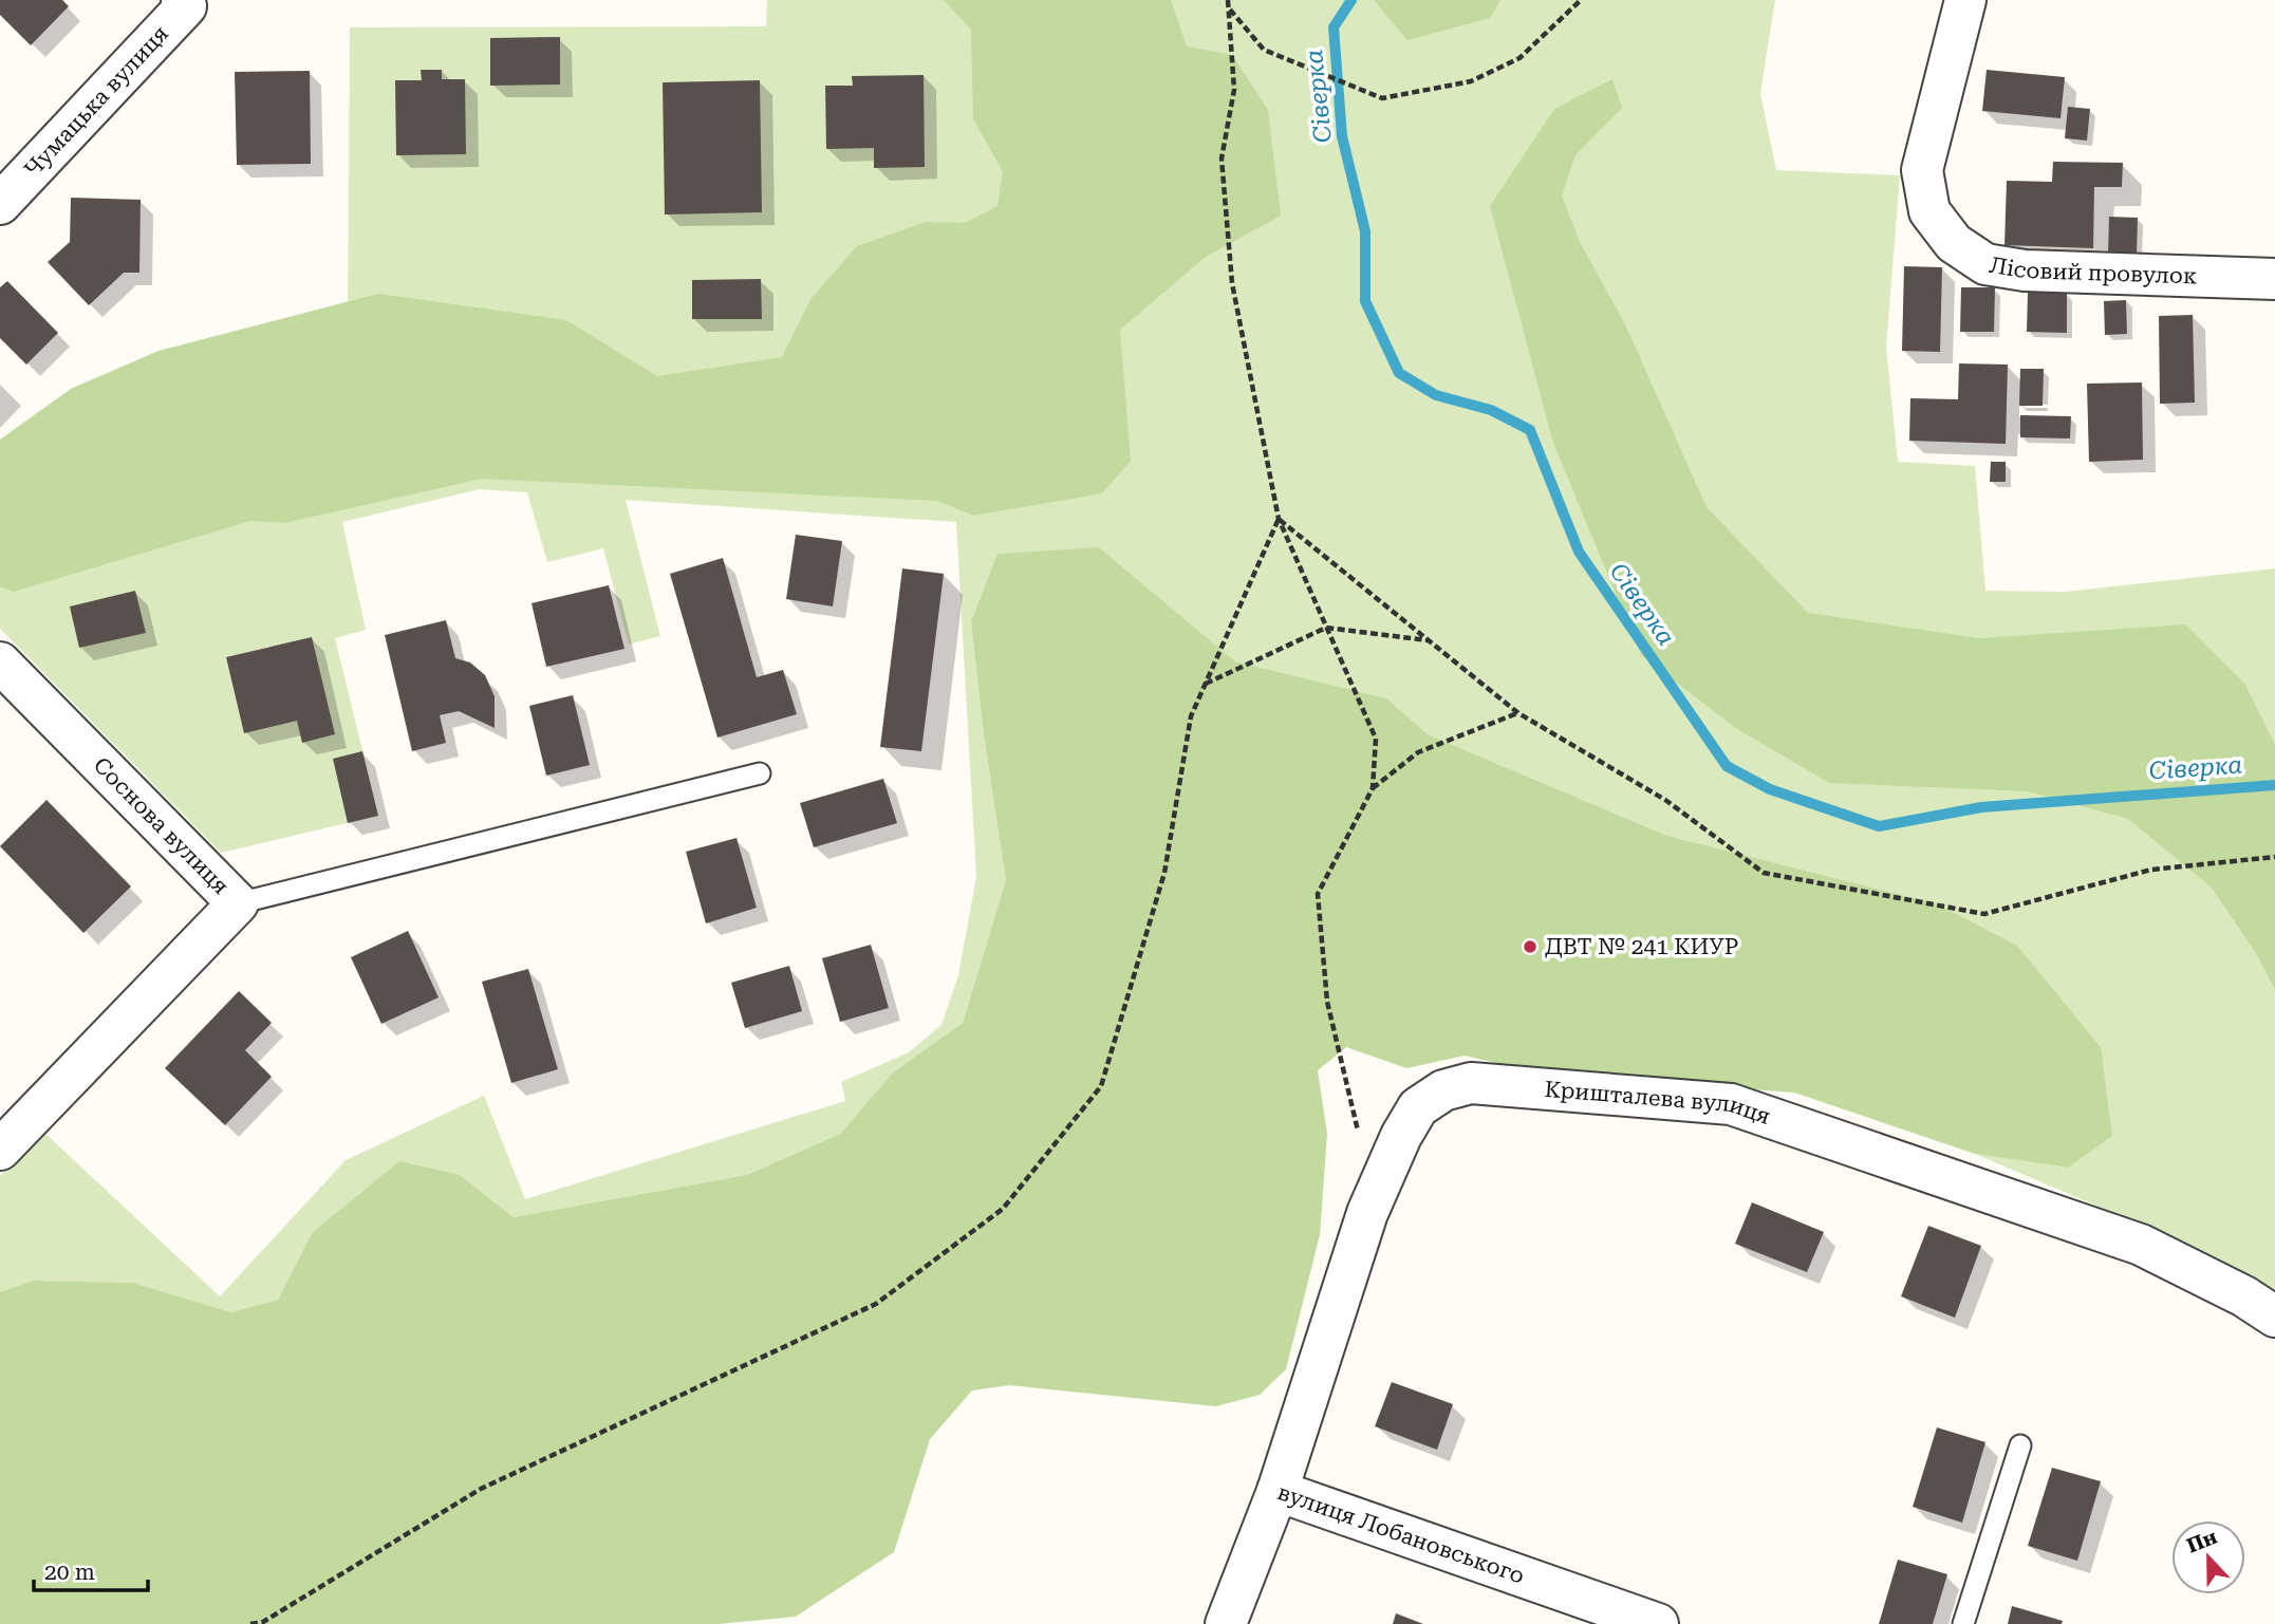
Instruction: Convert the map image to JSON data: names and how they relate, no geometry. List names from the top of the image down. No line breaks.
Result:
{"streets":{"street":["Чумацька вулиця","Лісовий провулок","Соснова вулиця","Кришталева вулиця","вулиця Лобановського"]},"crossings":[["Кришталева вулиця","вулиця Лобановського"]],"water":["Сіверка"],"places":["ДВТ № 241 КИУР"],"scale_bar":"20 m","north":"top"}
